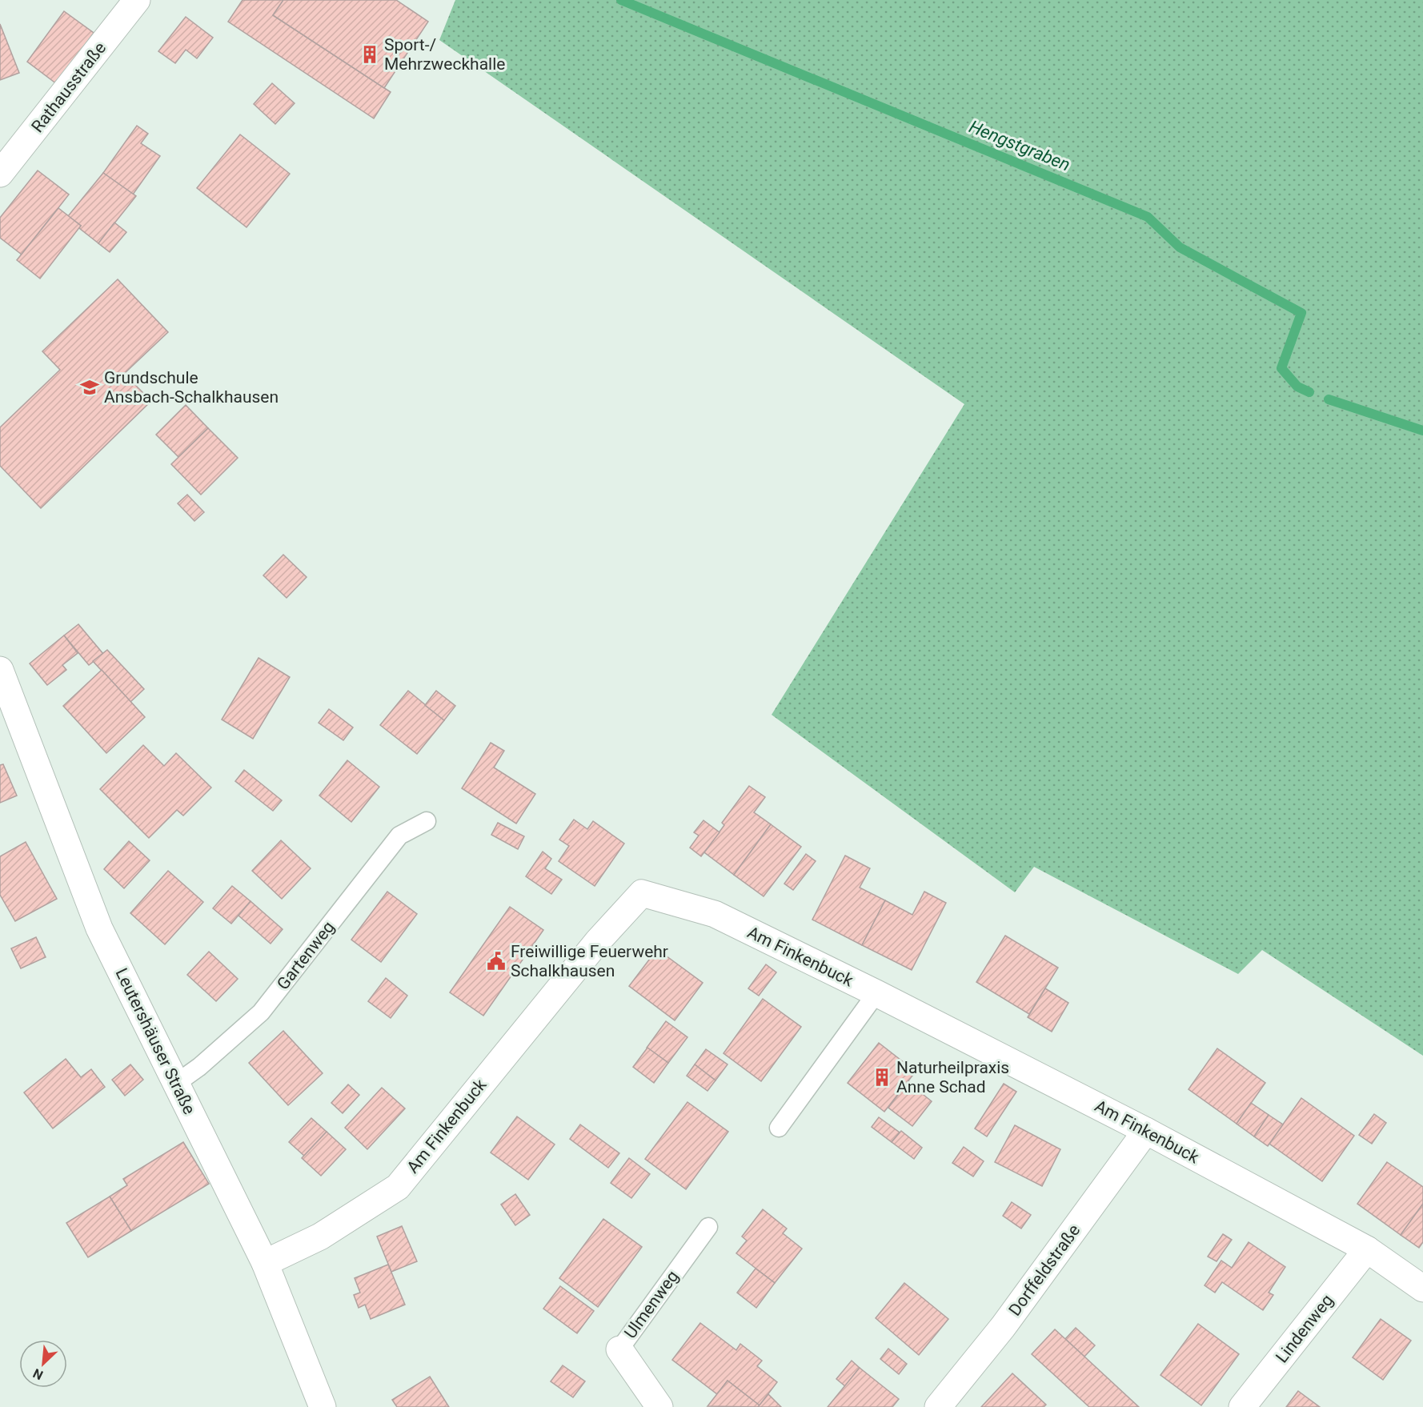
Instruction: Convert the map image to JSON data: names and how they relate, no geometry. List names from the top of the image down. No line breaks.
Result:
{"streets":{"street":["Rathausstraße","Am Finkenbuck","Leutershäuser Straße","Dorffeldstraße","Ulmenweg","Lindenweg"],"lane":["Gartenweg"]},"crossings":[["Gartenweg","Leutershäuser Straße"],["Am Finkenbuck","Leutershäuser Straße"],["Am Finkenbuck","Dorffeldstraße"],["Am Finkenbuck","Lindenweg"]],"water":["Hengstgraben"],"places":{"building":["Sport-/ Mehrzweckhalle","Naturheilpraxis Anne Schad"],"school or university":["Grundschule Ansbach-Schalkhausen"],"public building":["Freiwillige Feuerwehr Schalkhausen"]},"north":"bottom left"}
